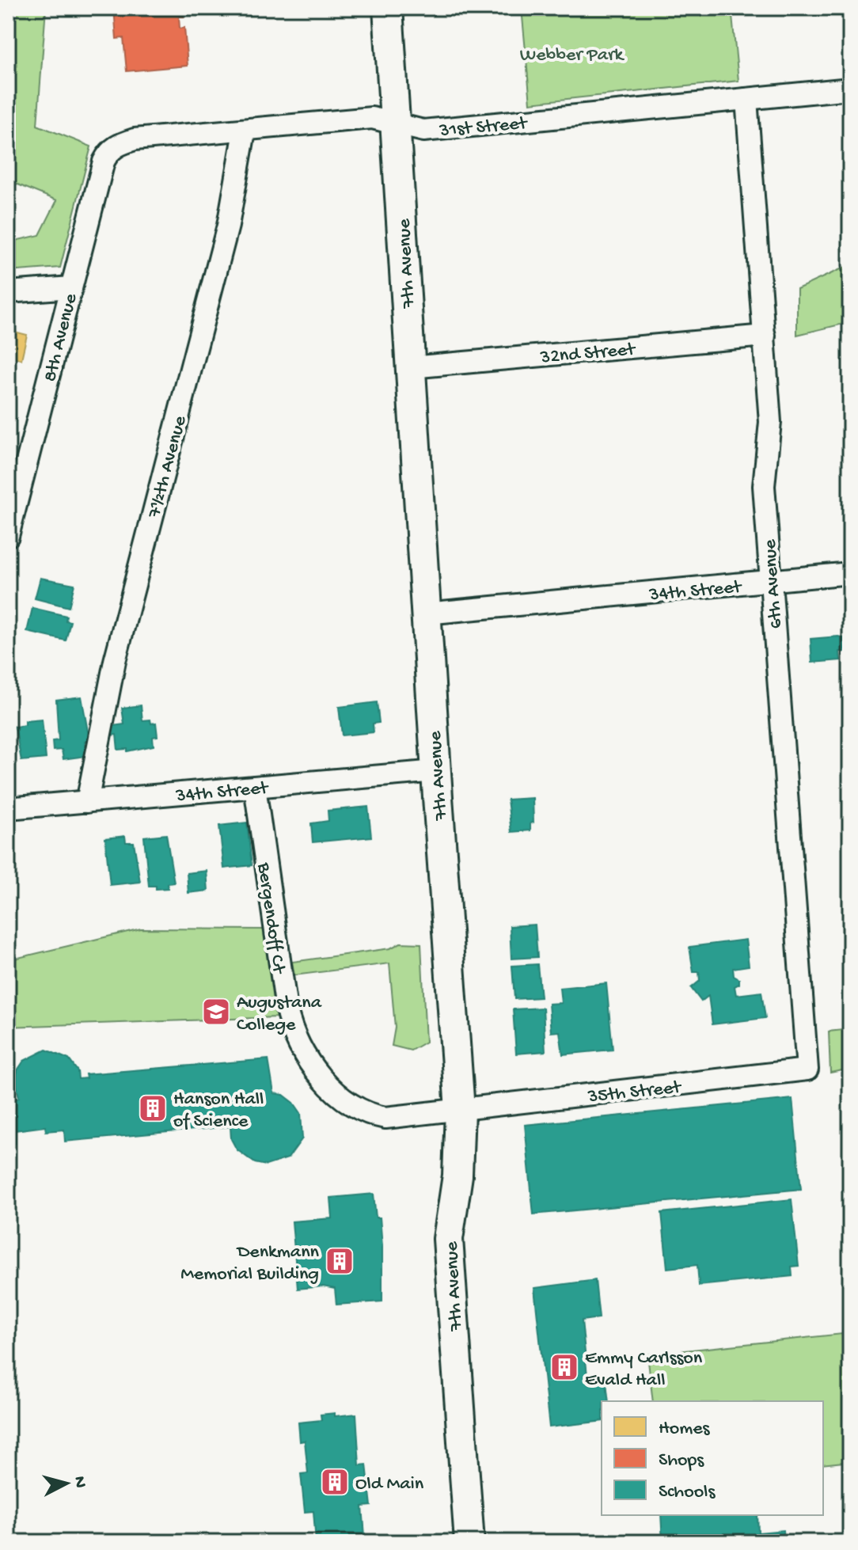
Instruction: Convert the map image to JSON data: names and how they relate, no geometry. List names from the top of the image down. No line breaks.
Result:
{"streets":{"street":["31st Street","7th Avenue","8th Avenue","32nd Street","7½th Avenue","6th Avenue","34th Street","Bergendoff Ct","35th Street"]},"crossings":[["31st Street","7th Avenue"],["31st Street","8th Avenue"],["31st Street","7½th Avenue"],["31st Street","6th Avenue"],["7th Avenue","32nd Street"],["7th Avenue","34th Street"],["7th Avenue","Bergendoff Ct"],["7th Avenue","35th Street"],["32nd Street","6th Avenue"],["7½th Avenue","34th Street"],["6th Avenue","34th Street"],["6th Avenue","35th Street"],["34th Street","Bergendoff Ct"],["Bergendoff Ct","35th Street"]],"parks":["Webber Park"],"places":{"school or university":["Augustana College"],"building":["Hanson Hall of Science","Denkmann Memorial Building","Emmy Carlsson Evald Hall","Old Main"]},"legend":["Homes","Shops","Schools"],"north":"right"}
